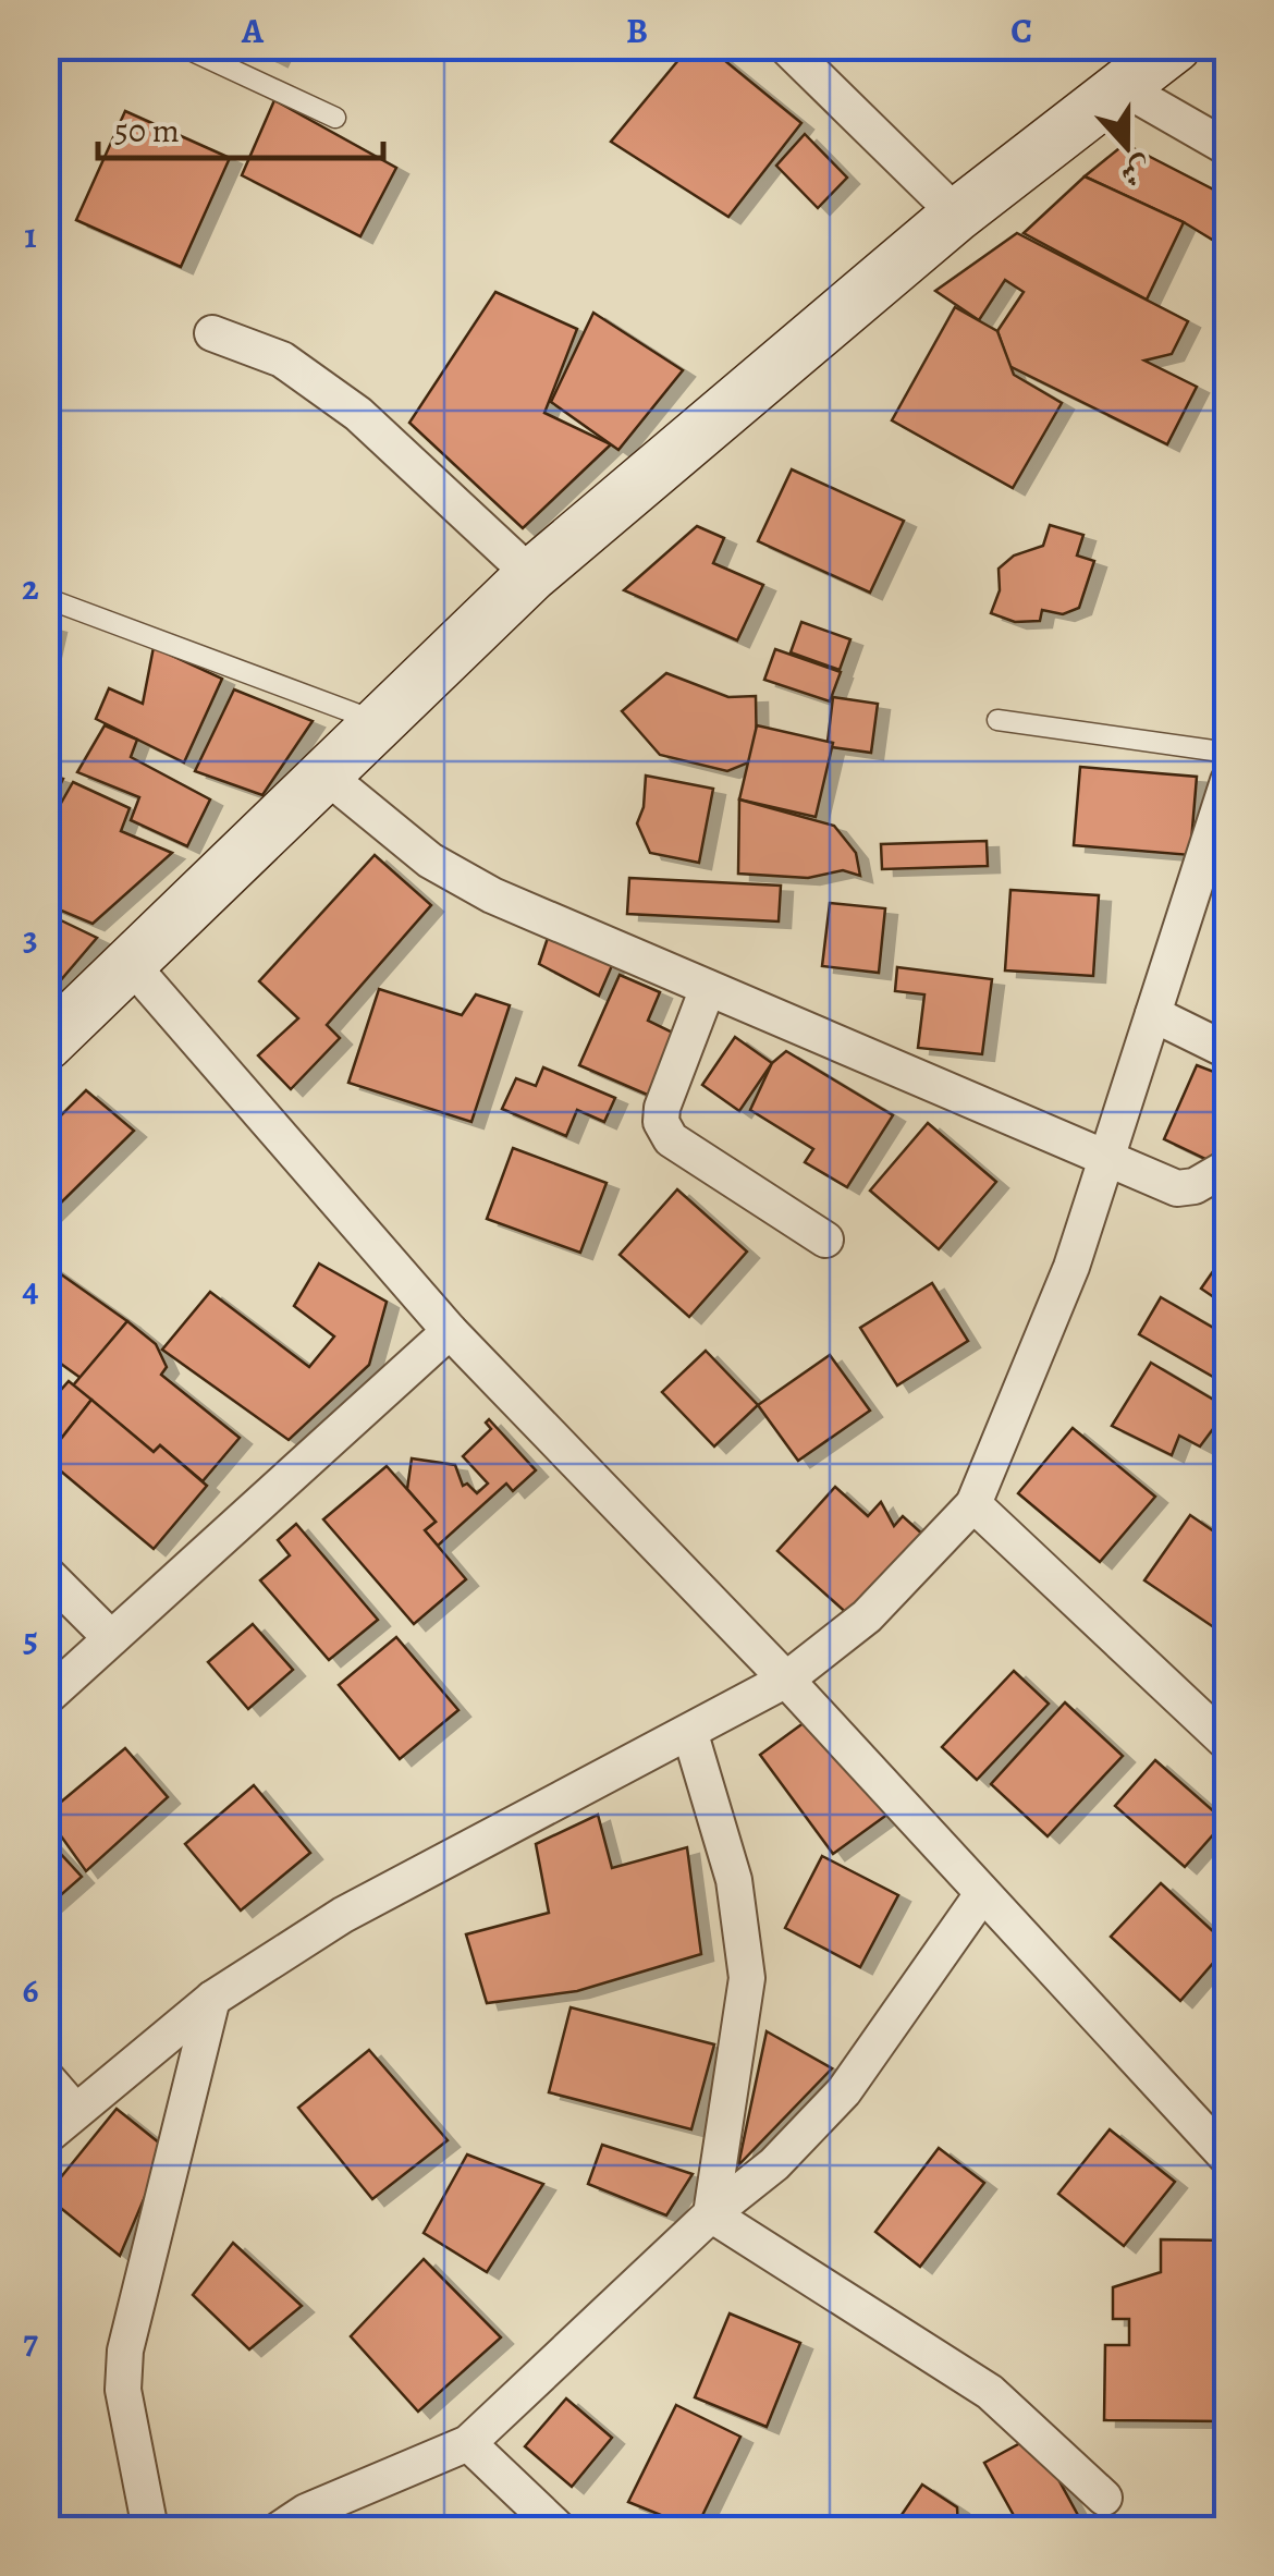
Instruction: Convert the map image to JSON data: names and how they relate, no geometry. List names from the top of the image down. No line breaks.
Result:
{"scale_bar":"50 m","north":"bottom","grid":{"columns":["A","B","C"],"rows":["1","2","3","4","5","6","7"]}}
